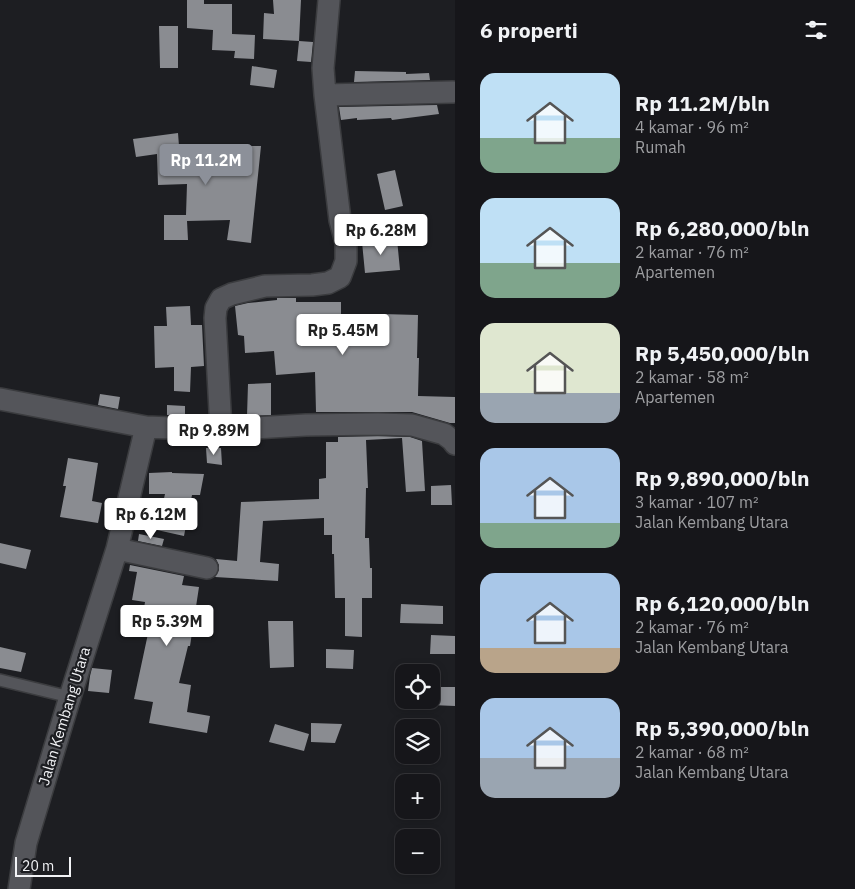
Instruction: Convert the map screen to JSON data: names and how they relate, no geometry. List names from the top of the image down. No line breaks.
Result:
{"streets":{"street":["Jalan Kembang Utara"]},"scale_bar":"20 m","page":{"heading":"6 properti","list":[{"name":"Rp 11.2M/bln","note":"4 kamar · 96 m² · Rumah"},{"name":"Rp 6,280,000/bln","note":"2 kamar · 76 m² · Apartemen"},{"name":"Rp 5,450,000/bln","note":"2 kamar · 58 m² · Apartemen"},{"name":"Rp 9,890,000/bln","note":"3 kamar · 107 m² · Jalan Kembang Utara"},{"name":"Rp 6,120,000/bln","note":"2 kamar · 76 m² · Jalan Kembang Utara"},{"name":"Rp 5,390,000/bln","note":"2 kamar · 68 m² · Jalan Kembang Utara"}],"price":["Rp 11.2M","Rp 6.28M","Rp 5.45M","Rp 9.89M","Rp 6.12M","Rp 5.39M"],"map_buttons":["+","−"],"scale":"20 m"}}
